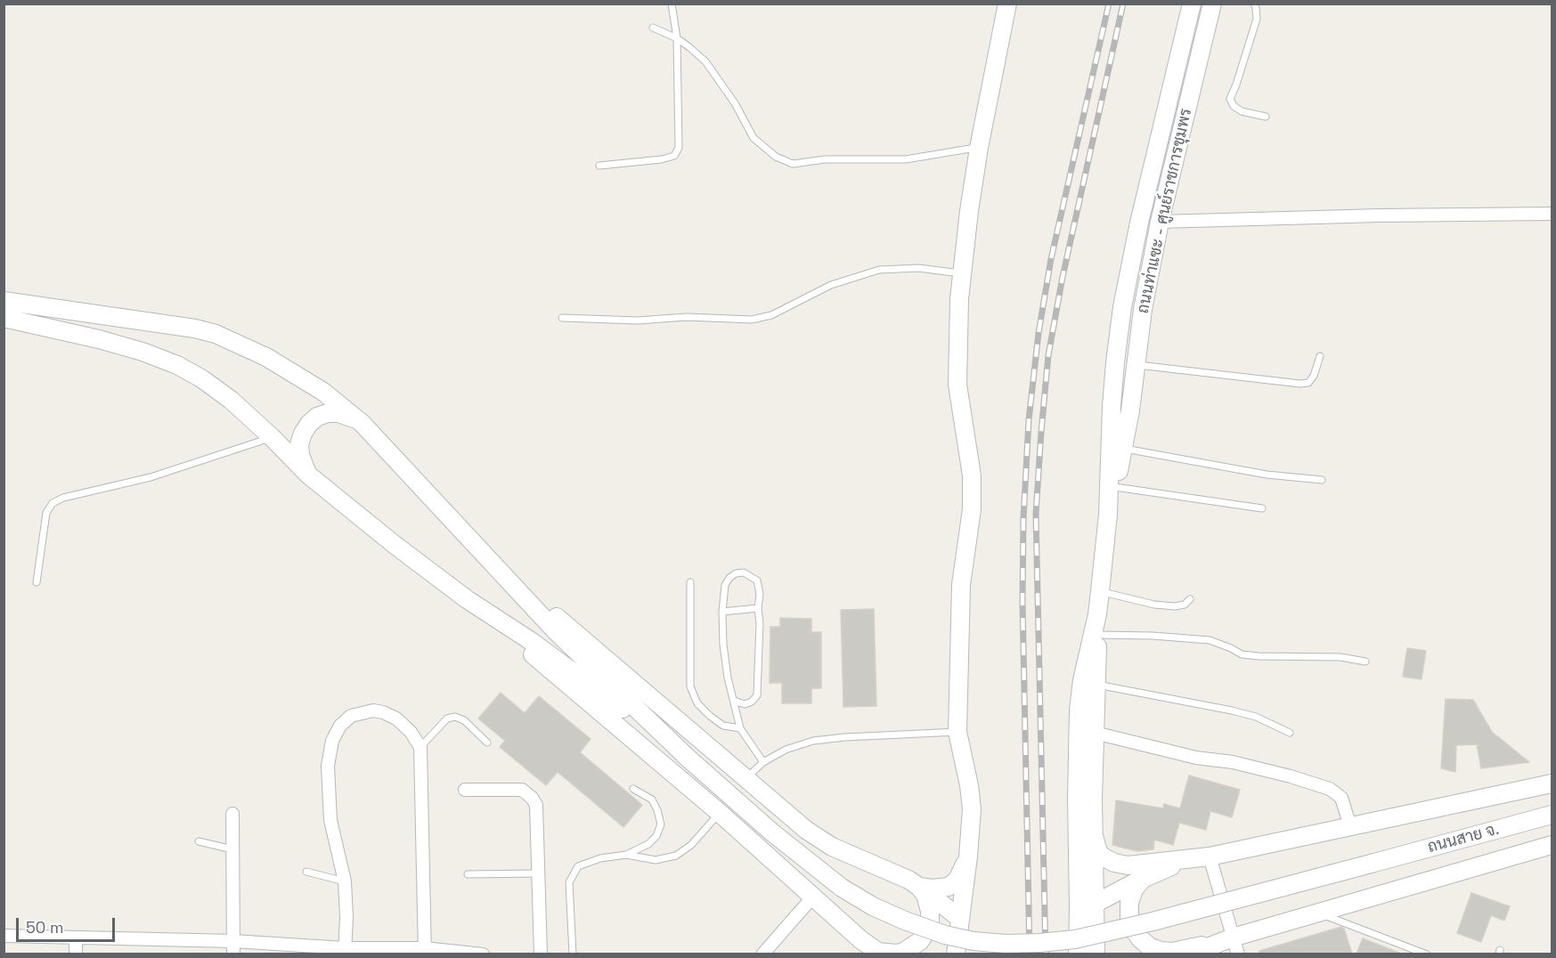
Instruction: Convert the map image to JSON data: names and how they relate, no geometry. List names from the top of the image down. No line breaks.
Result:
{"streets":{"main road":["ถนนท่าแซะ - ศูนย์ราชการชุมพร","ถนนสาย จ."]},"scale_bar":"50 m"}
